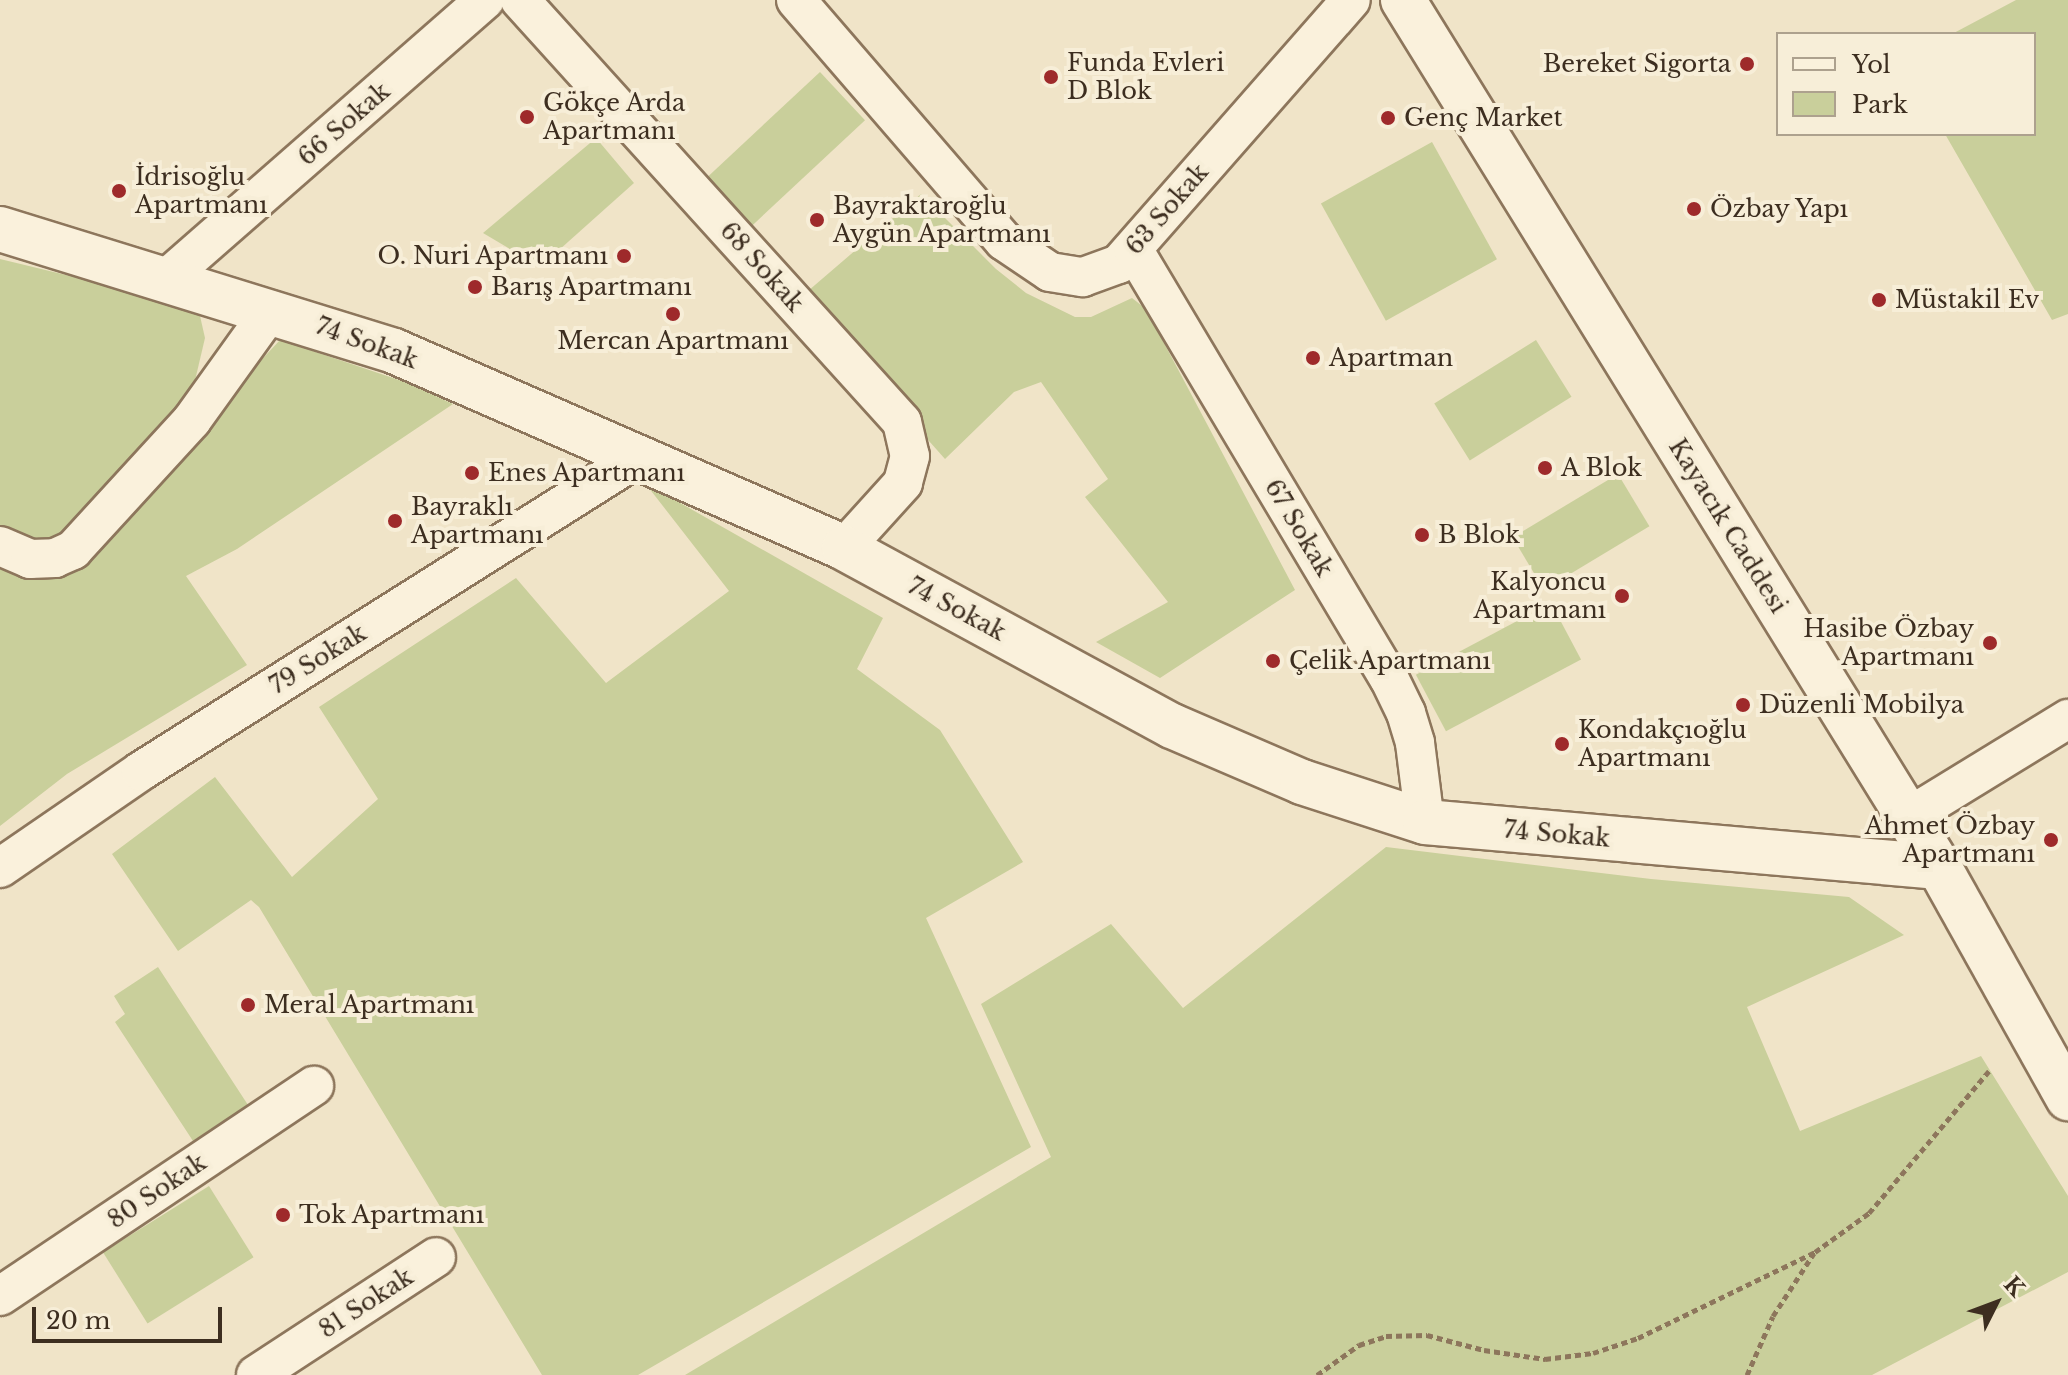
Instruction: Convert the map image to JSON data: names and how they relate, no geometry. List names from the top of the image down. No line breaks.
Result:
{"streets":{"street":["74 Sokak","Kayacık Caddesi"],"lane":["66 Sokak","63 Sokak","68 Sokak","67 Sokak","79 Sokak","80 Sokak","81 Sokak"]},"crossings":[["66 Sokak","74 Sokak"],["63 Sokak","67 Sokak"],["68 Sokak","74 Sokak"],["74 Sokak","Kayacık Caddesi"],["74 Sokak","67 Sokak"],["74 Sokak","79 Sokak"]],"places":["Bereket Sigorta","Funda Evleri D Blok","Gökçe Arda Apartmanı","Genç Market","İdrisoğlu Apartmanı","Özbay Yapı","Bayraktaroğlu Aygün Apartmanı","O. Nuri Apartmanı","Barış Apartmanı","Müstakil Ev","Mercan Apartmanı","Apartman","A Blok","Enes Apartmanı","Bayraklı Apartmanı","B Blok","Kalyoncu Apartmanı","Hasibe Özbay Apartmanı","Çelik Apartmanı","Düzenli Mobilya","Kondakçıoğlu Apartmanı","Ahmet Özbay Apartmanı","Meral Apartmanı","Tok Apartmanı"],"legend":["Yol","Park"],"scale_bar":"20 m","north":"top right"}
